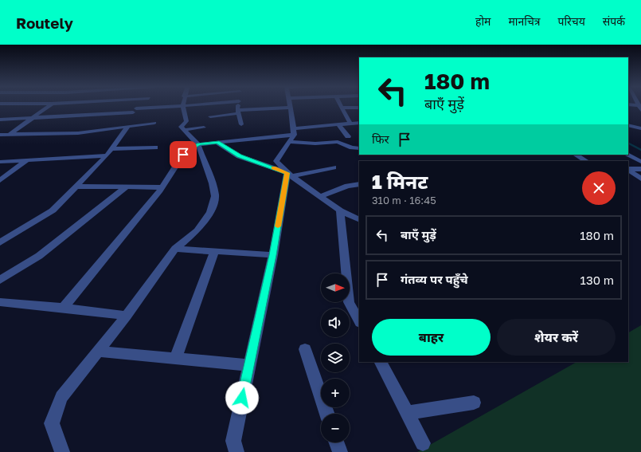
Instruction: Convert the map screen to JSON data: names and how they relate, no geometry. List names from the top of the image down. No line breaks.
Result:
{"north":"right","page":{"header":"Routely","nav":["होम","मानचित्र","परिचय","संपर्क"],"turn":["180 m","बाएँ मुड़ें"],"then":"फिर","heading":["1 मिनट","310 m · 16:45"],"list":[{"name":"बाएँ मुड़ें","value":"180 m"},{"name":"गंतव्य पर पहुँचे","value":"130 m"}],"map_buttons":["+","−"],"buttons":["बाहर","शेयर करें"]}}
